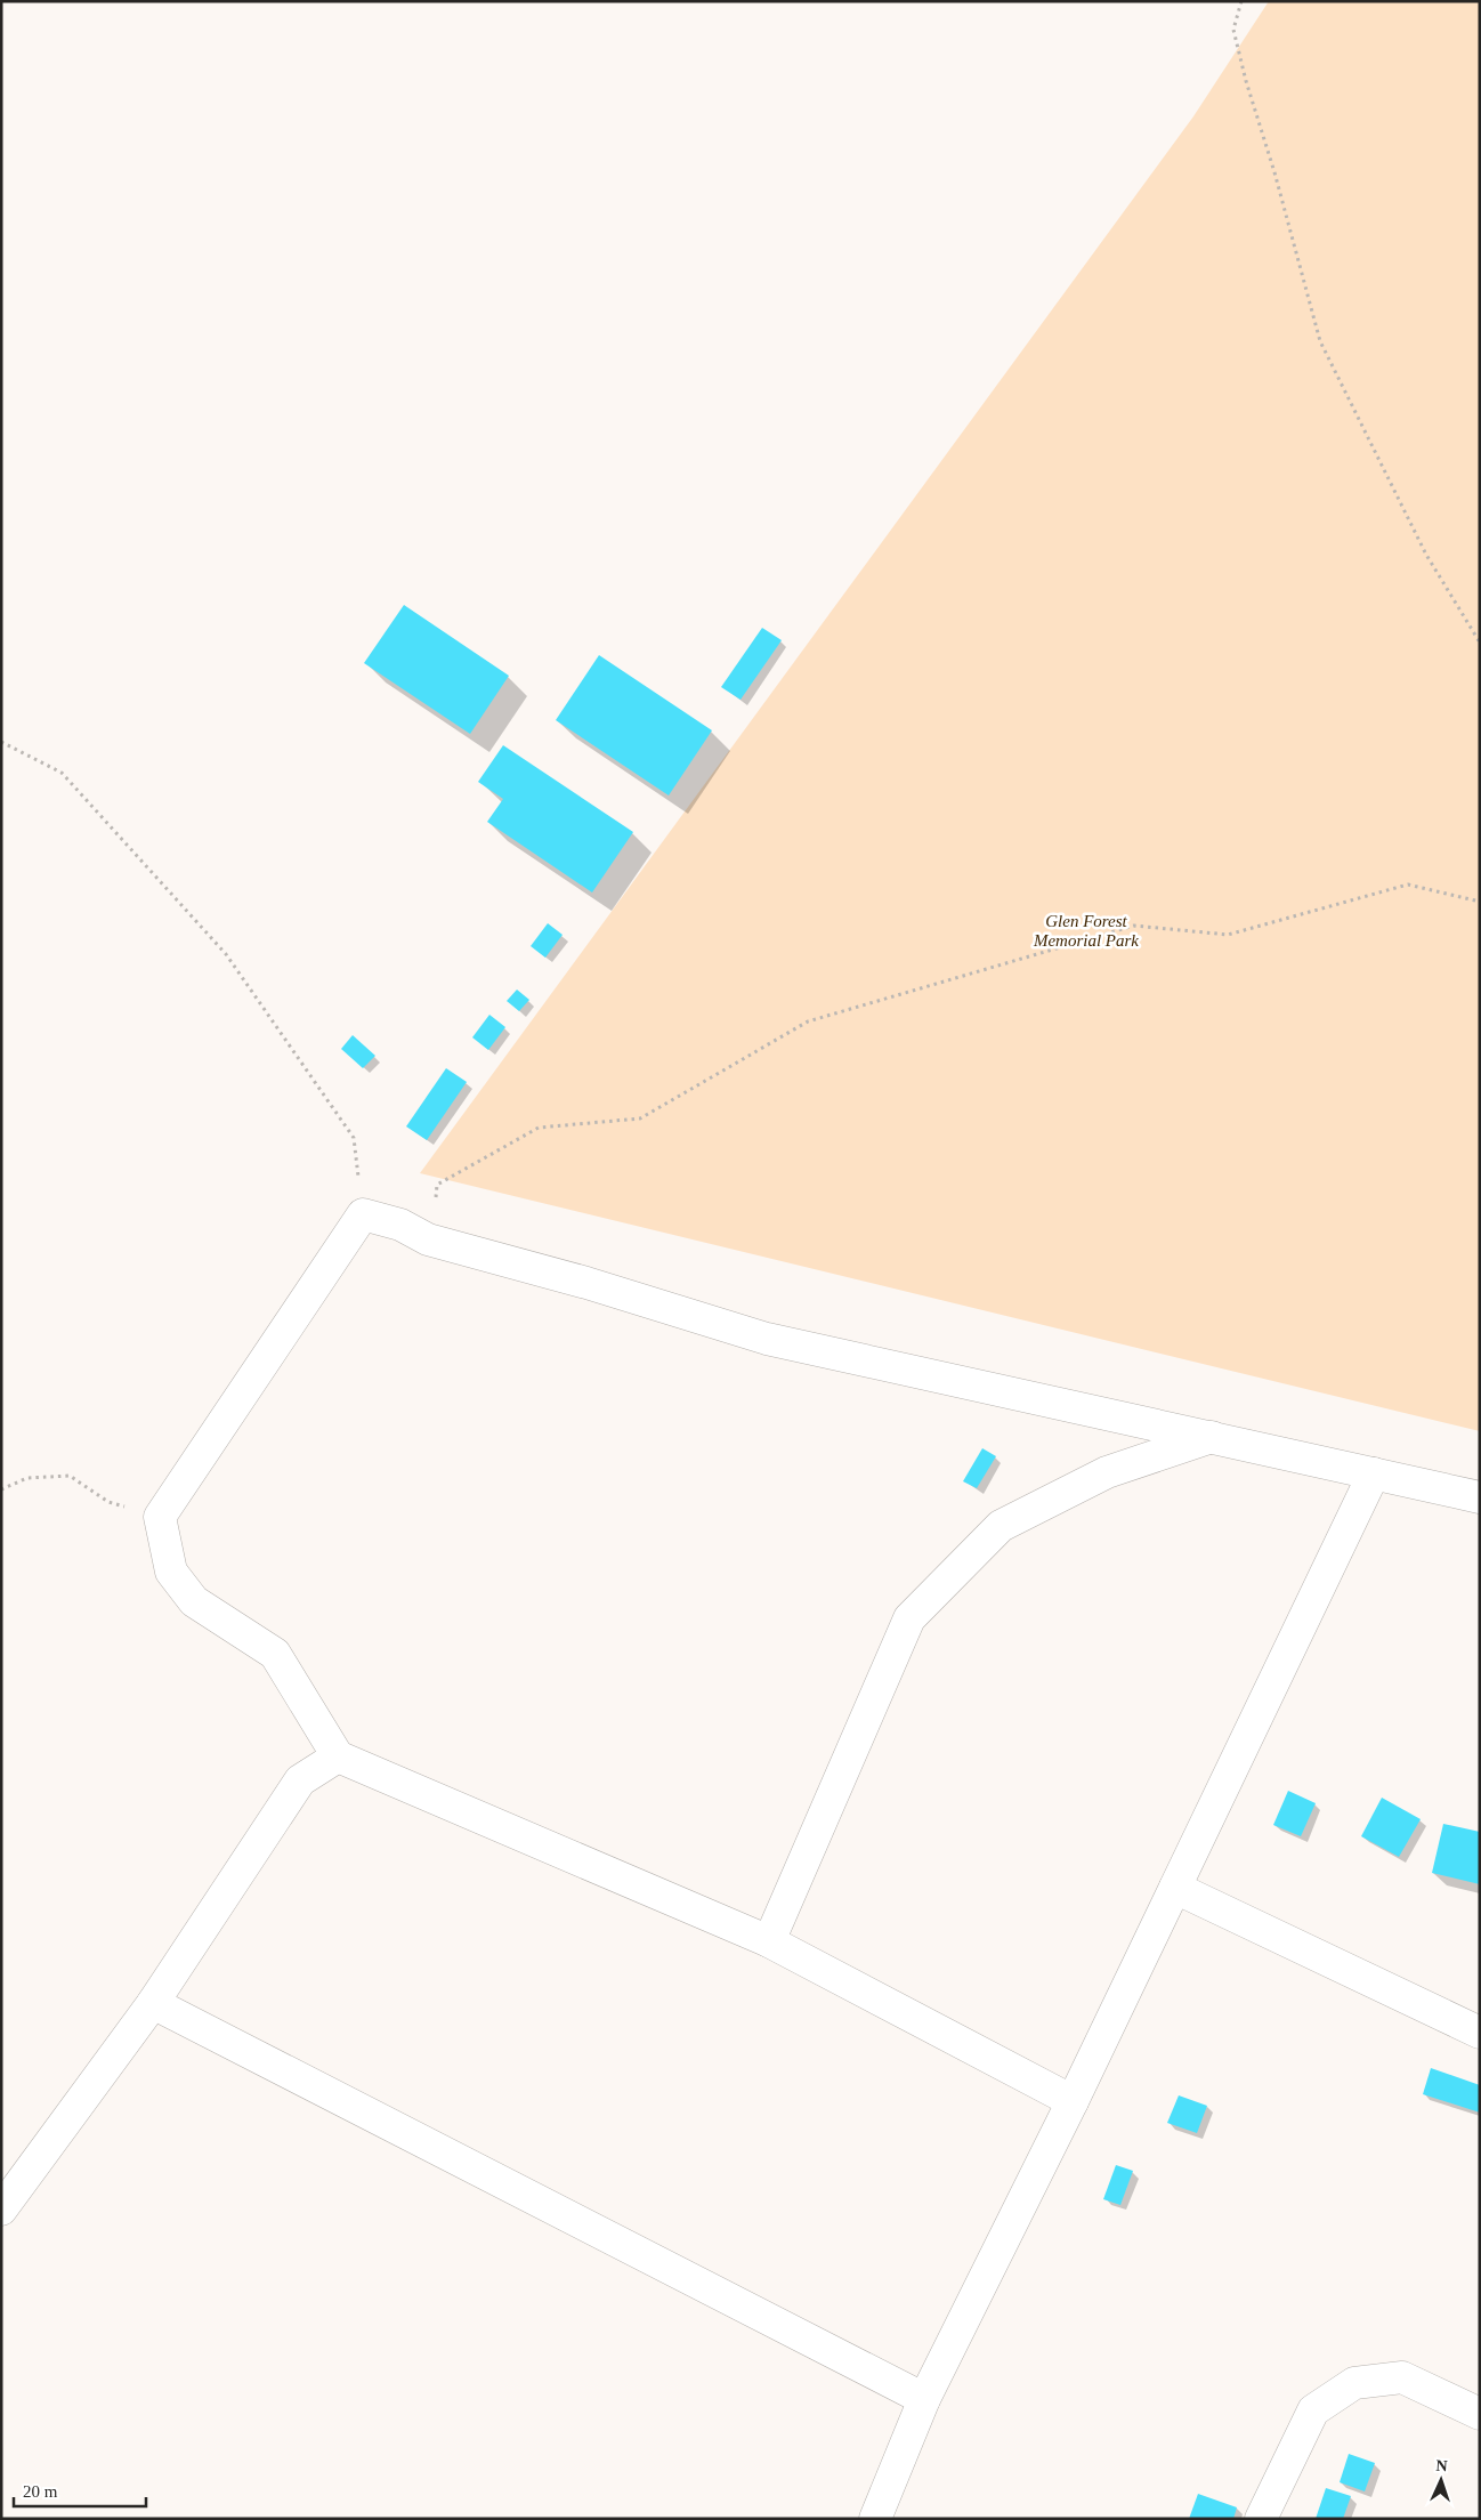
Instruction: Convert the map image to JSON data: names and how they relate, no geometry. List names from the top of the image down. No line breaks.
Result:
{"parks":["Glen Forest Memorial Park"],"scale_bar":"20 m","north":"top"}
